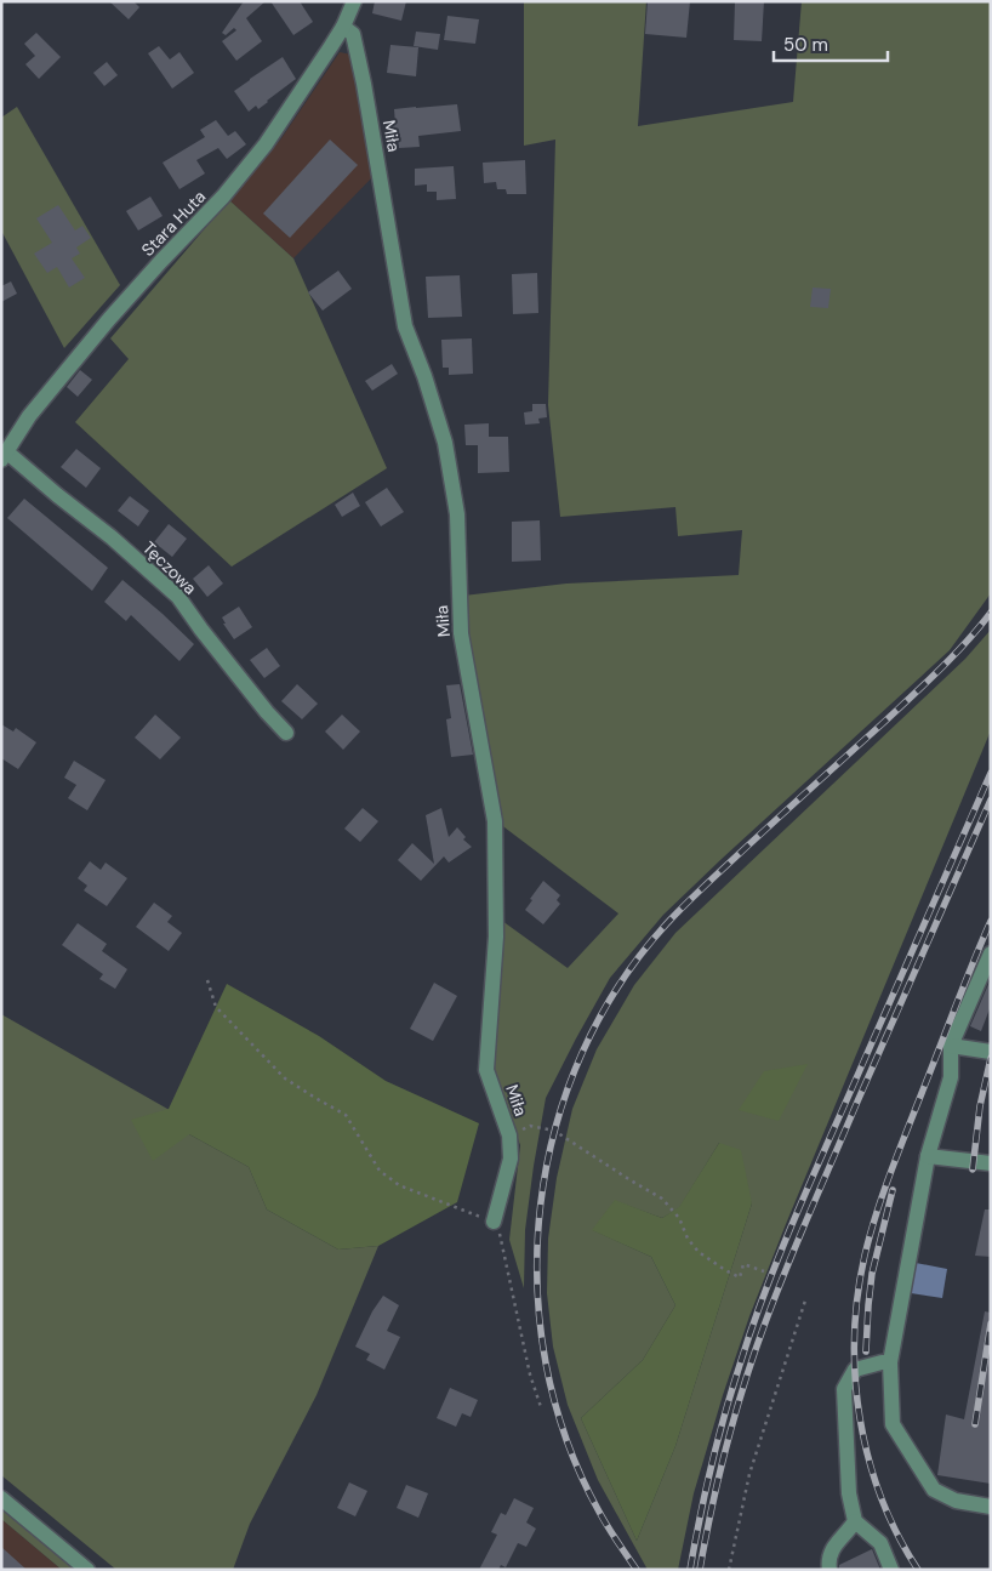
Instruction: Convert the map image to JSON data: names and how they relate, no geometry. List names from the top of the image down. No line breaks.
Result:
{"streets":{"street":["Miła","Stara Huta","Tęczowa"]},"crossings":[["Miła","Stara Huta"],["Stara Huta","Tęczowa"]],"scale_bar":"50 m"}
